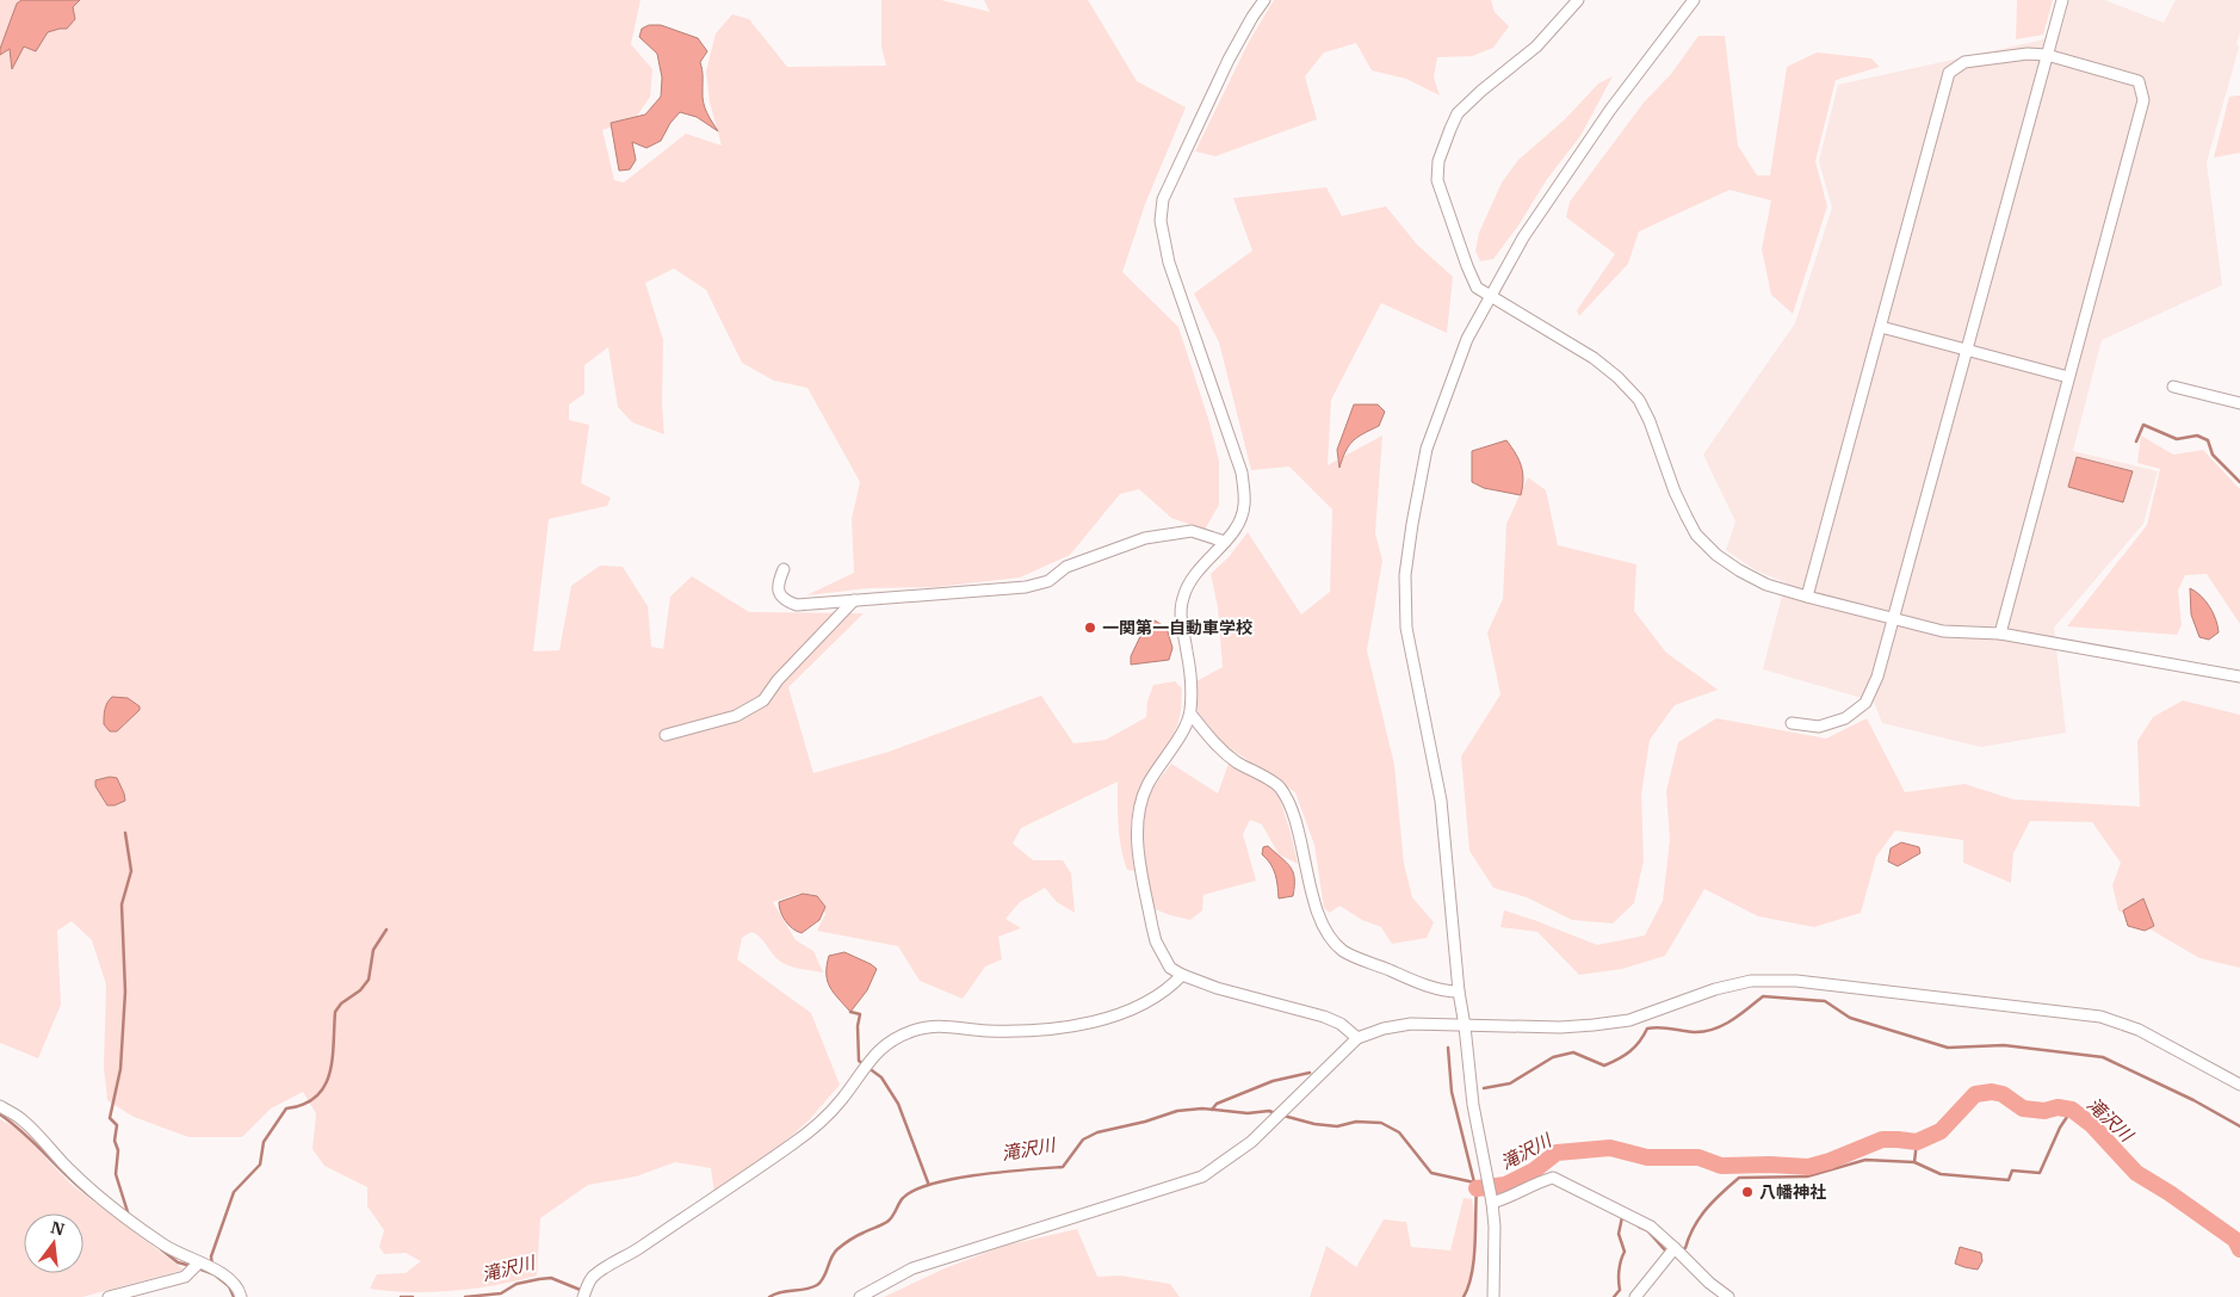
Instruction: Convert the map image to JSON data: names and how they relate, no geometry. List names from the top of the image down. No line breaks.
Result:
{"water":["滝沢川"],"places":["一関第一自動車学校","八幡神社"],"north":"top"}
